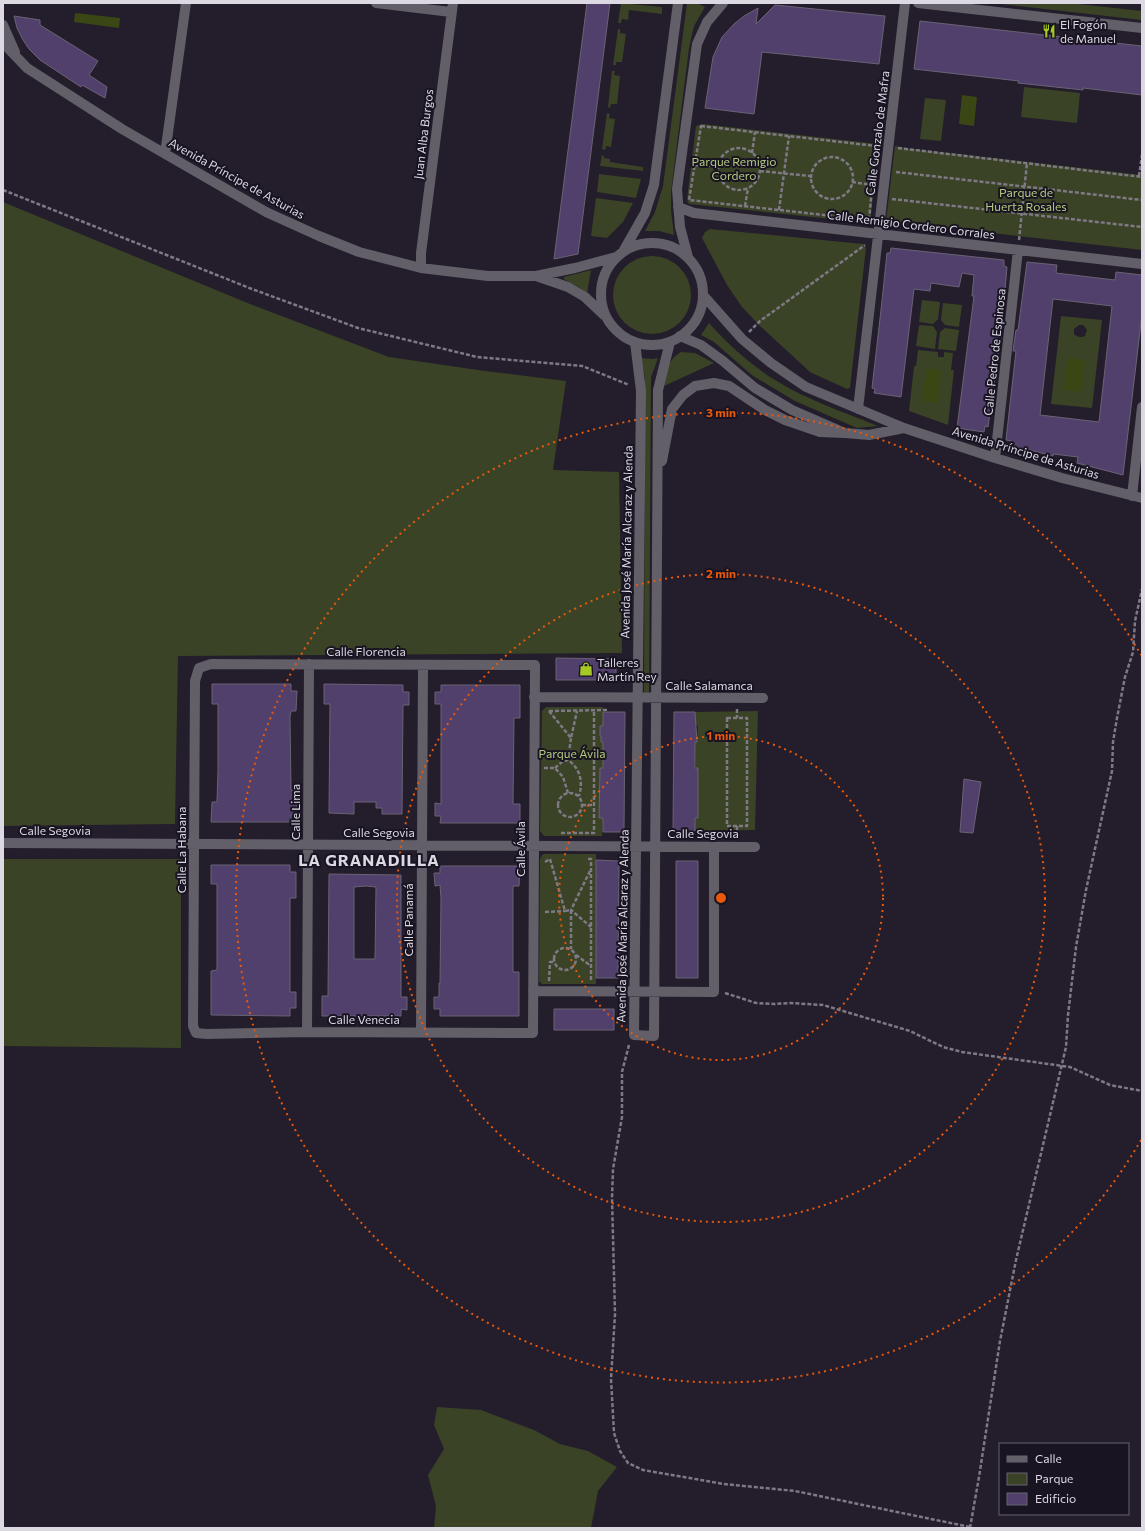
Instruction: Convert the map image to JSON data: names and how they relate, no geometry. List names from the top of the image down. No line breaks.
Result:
{"streets":{"street":["Calle Gonzalo de Mafra","Juan Alba Burgos","Avenida Príncipe de Asturias","Calle Remigio Cordero Corrales","Calle Pedro de Espinosa","Avenida José María Alcaraz y Alenda","Calle Florencia","Calle Salamanca","Calle Lima","Calle Segovia","Calle Ávila","Calle La Habana","Calle Panamá","Calle Venecia"]},"crossings":[["Calle Gonzalo de Mafra","Avenida Príncipe de Asturias"],["Calle Gonzalo de Mafra","Calle Remigio Cordero Corrales"],["Juan Alba Burgos","Avenida Príncipe de Asturias"],["Avenida Príncipe de Asturias","Calle Pedro de Espinosa"],["Avenida Príncipe de Asturias","Avenida José María Alcaraz y Alenda"],["Calle Remigio Cordero Corrales","Calle Pedro de Espinosa"],["Avenida José María Alcaraz y Alenda","Calle Salamanca"],["Avenida José María Alcaraz y Alenda","Calle Segovia"],["Calle Florencia","Calle Lima"],["Calle Florencia","Calle Ávila"],["Calle Florencia","Calle La Habana"],["Calle Florencia","Calle Panamá"],["Calle Salamanca","Calle Ávila"],["Calle Lima","Calle Segovia"],["Calle Lima","Calle Venecia"],["Calle Segovia","Calle Ávila"],["Calle Segovia","Calle La Habana"],["Calle Segovia","Calle Panamá"],["Calle Ávila","Calle Venecia"],["Calle La Habana","Calle Venecia"],["Calle Panamá","Calle Venecia"]],"districts":["LA GRANADILLA"],"parks":["Parque Remigio Cordero","Parque de Huerta Rosales","Parque Ávila"],"places":{"restaurant":["El Fogón de Manuel"],"shop":["Talleres Martín Rey"]},"legend":["Calle","Parque","Edificio"],"rings":["3 min","2 min","1 min"]}
